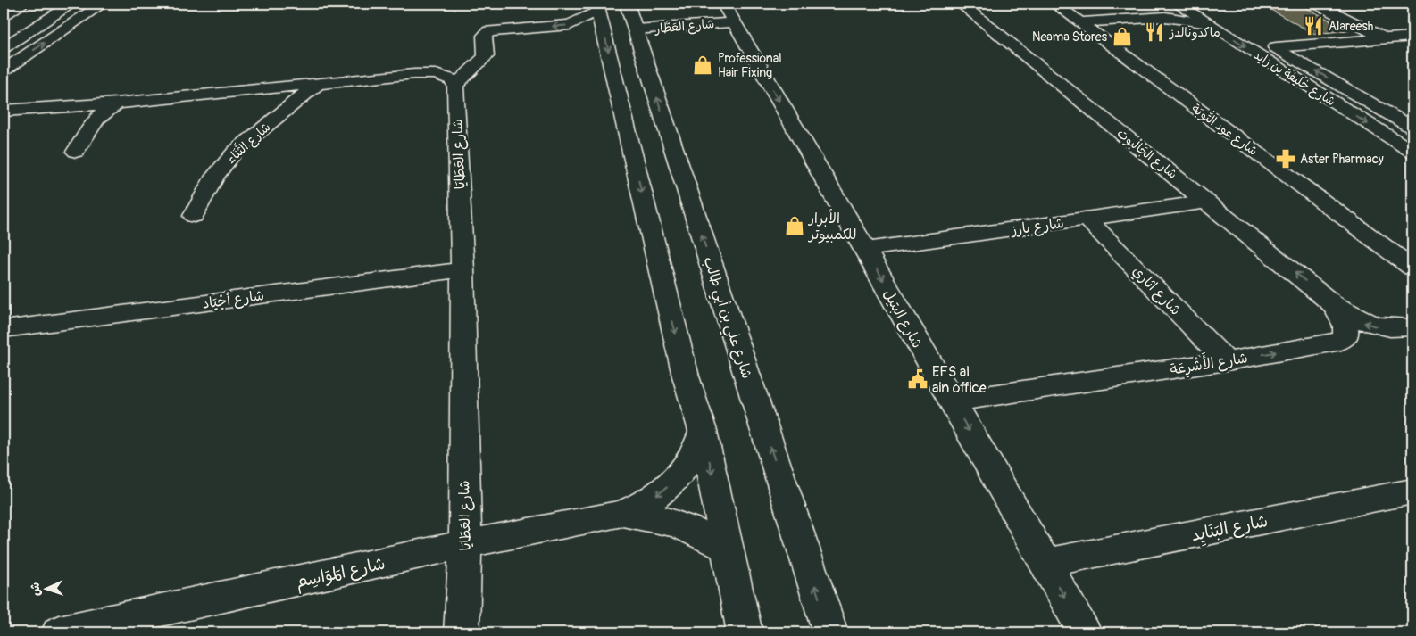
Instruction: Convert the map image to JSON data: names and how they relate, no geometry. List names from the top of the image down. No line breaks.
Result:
{"streets":{"street":["شارع العَطَّار","شارع خليفة بن زايد","شارع عود التُّوبَة","شارع الثَّنَاء","شارع الجَالْبوت","شارع العَطَايَا","شارع بارز","شارع اثاري","شارع أجْيَاد","شارع علي بن أبي طالب","شارع البتيل","شارع الأَشْرِعَة","شارع البَنَايِد","شارع المَوَاسِم"]},"crossings":[["شارع العَطَّار","شارع علي بن أبي طالب"],["شارع العَطَّار","شارع البتيل"],["شارع الجَالْبوت","شارع بارز"],["شارع الجَالْبوت","شارع الأَشْرِعَة"],["شارع العَطَايَا","شارع أجْيَاد"],["شارع العَطَايَا","شارع المَوَاسِم"],["شارع بارز","شارع اثاري"],["شارع بارز","شارع البتيل"],["شارع اثاري","شارع الأَشْرِعَة"],["شارع البتيل","شارع الأَشْرِعَة"],["شارع البتيل","شارع البَنَايِد"]],"places":{"restaurant":["Alareesh","ماكدونالدز"],"shop":["Neama Stores","Professional Hair Fixing","الأبرار للكمبيوتر"],"pharmacy":["Aster Pharmacy"],"public building":["EFS al ain office"]},"north":"left"}
